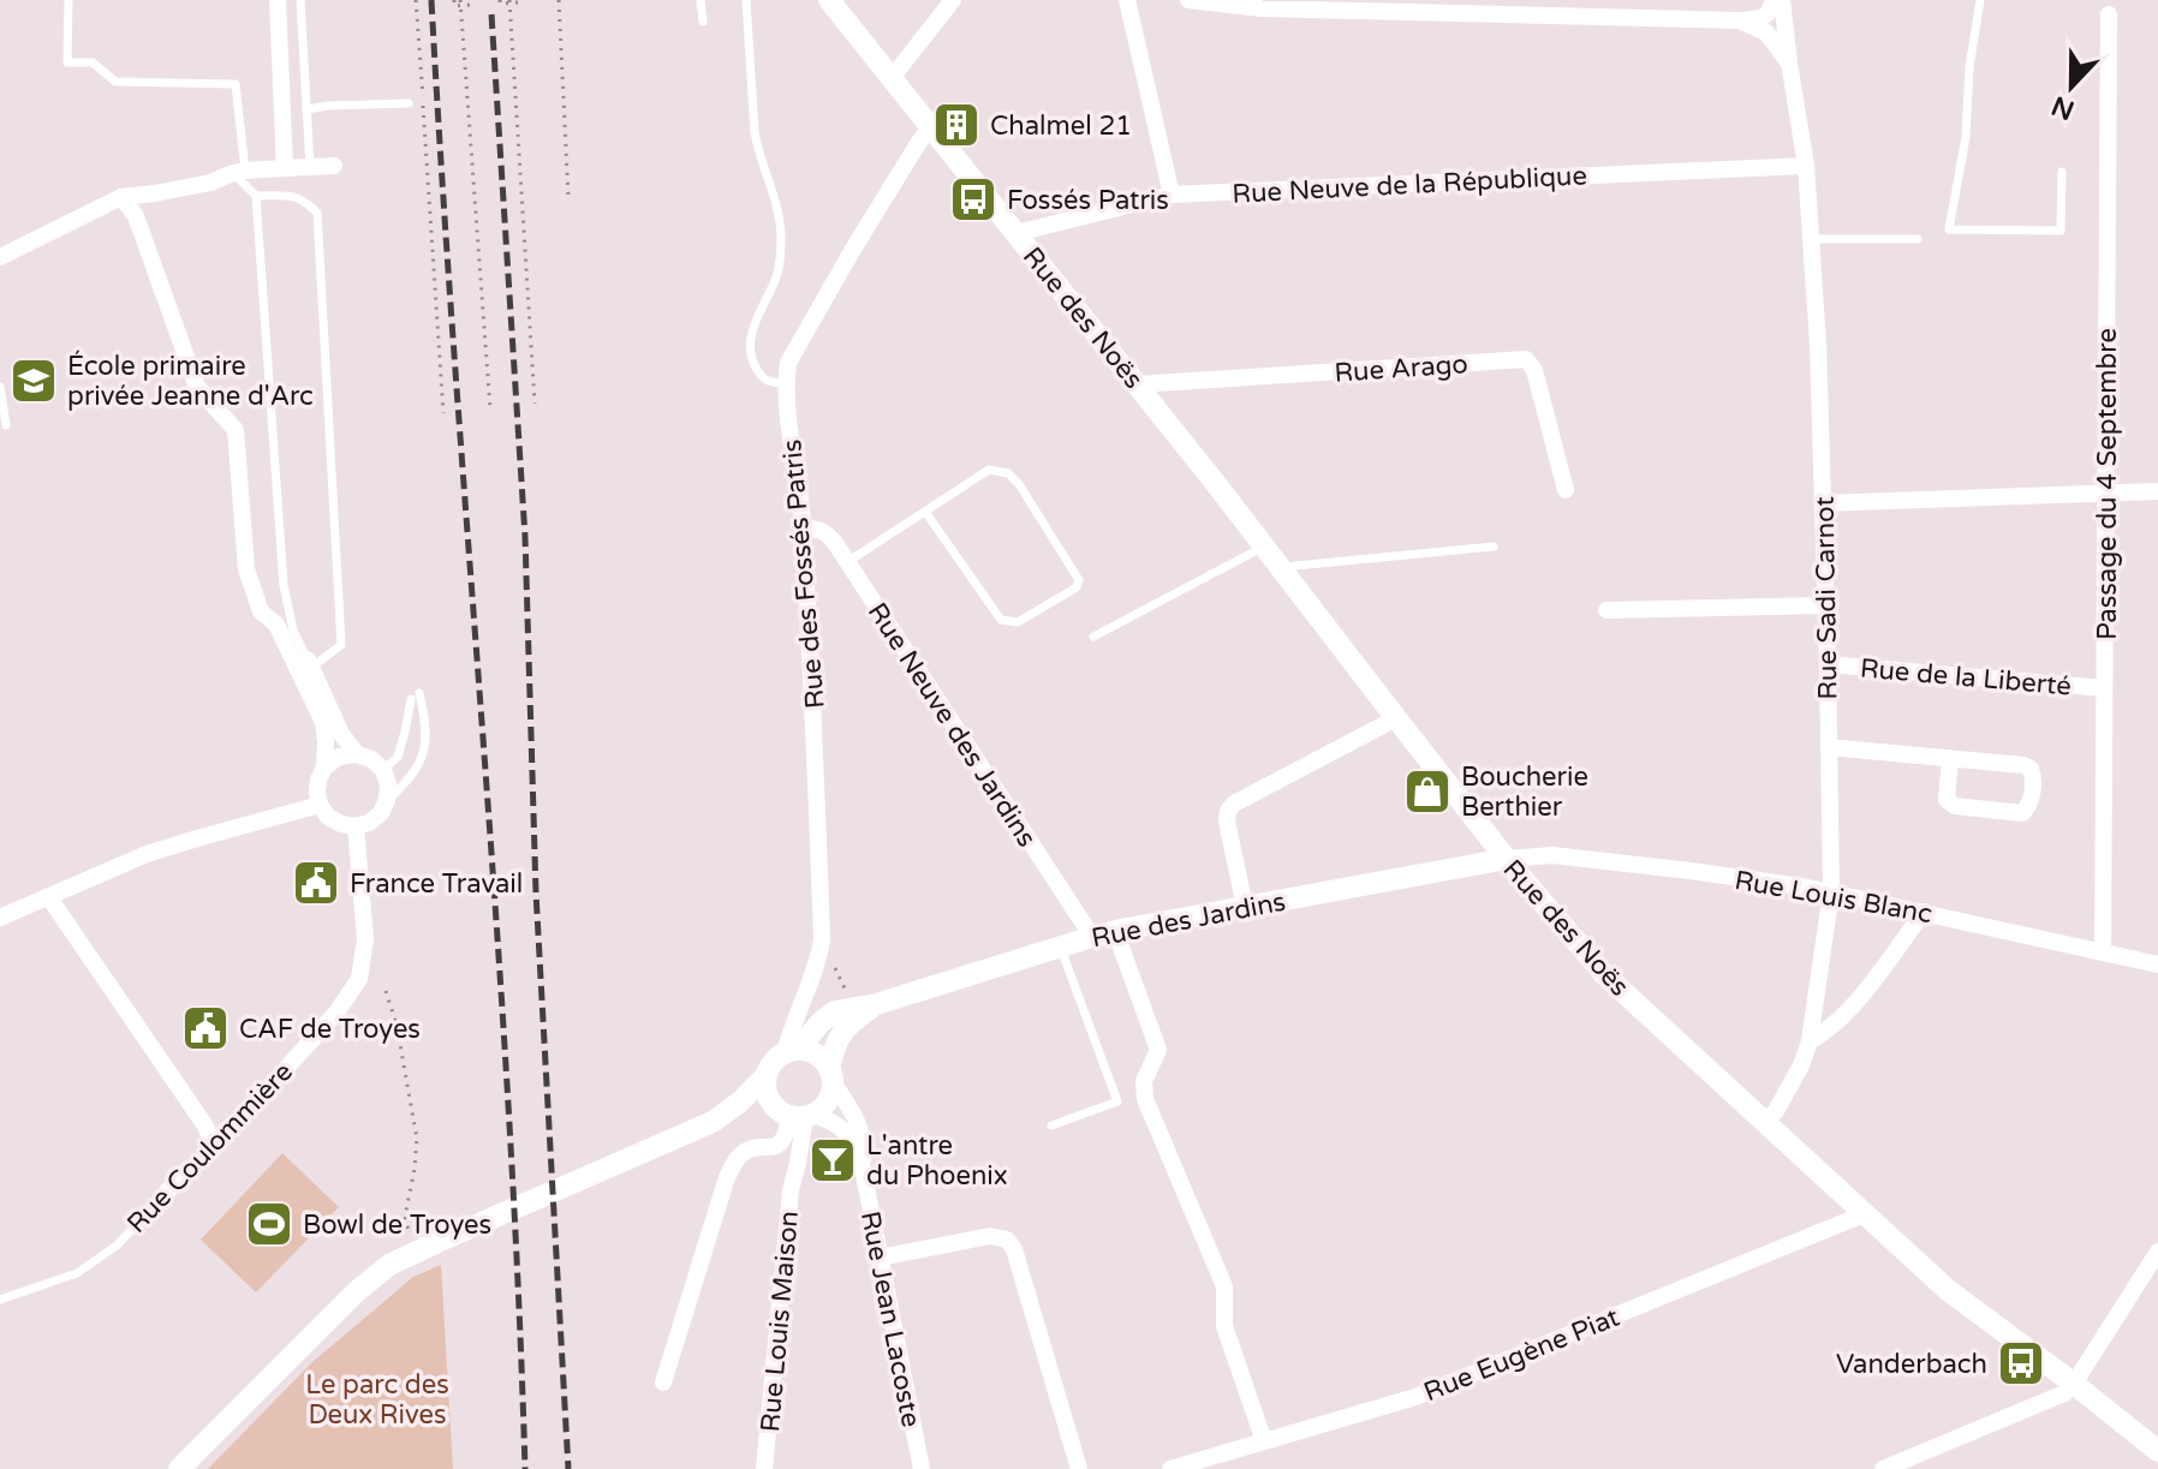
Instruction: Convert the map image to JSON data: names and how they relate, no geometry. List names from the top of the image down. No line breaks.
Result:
{"streets":{"street":["Rue Neuve de la République","Rue des Noës","Rue Arago","Passage du 4 Septembre","Rue des Fossés Patris","Rue Sadi Carnot","Rue de la Liberté","Rue Neuve des Jardins","Rue Louis Blanc","Rue des Jardins","Rue Coulommière","Rue Jean Lacoste","Rue Louis Maison","Rue Eugène Piat"]},"crossings":[["Rue Neuve de la République","Rue des Noës"],["Rue Neuve de la République","Rue Sadi Carnot"],["Rue des Noës","Rue Arago"],["Rue des Noës","Rue des Fossés Patris"],["Rue des Noës","Rue Sadi Carnot"],["Rue des Noës","Rue Louis Blanc"],["Rue des Noës","Rue des Jardins"],["Rue des Noës","Rue Eugène Piat"],["Passage du 4 Septembre","Rue de la Liberté"],["Passage du 4 Septembre","Rue Louis Blanc"],["Rue des Fossés Patris","Rue Neuve des Jardins"],["Rue des Fossés Patris","Rue des Jardins"],["Rue des Fossés Patris","Rue Jean Lacoste"],["Rue des Fossés Patris","Rue Louis Maison"],["Rue Sadi Carnot","Rue de la Liberté"],["Rue Sadi Carnot","Rue Louis Blanc"],["Rue Neuve des Jardins","Rue des Jardins"],["Rue Louis Blanc","Rue des Jardins"],["Rue des Jardins","Rue Jean Lacoste"],["Rue des Jardins","Rue Louis Maison"],["Rue Jean Lacoste","Rue Louis Maison"]],"parks":["Le parc des Deux Rives"],"places":{"building":["Chalmel 21"],"bus stop":["Fossés Patris","Vanderbach"],"school or university":["École primaire privée Jeanne d'Arc"],"shop":["Boucherie Berthier"],"public building":["France Travail","CAF de Troyes"],"bar":["L'antre du Phoenix"],"sports":["Bowl de Troyes"]},"north":"bottom"}
